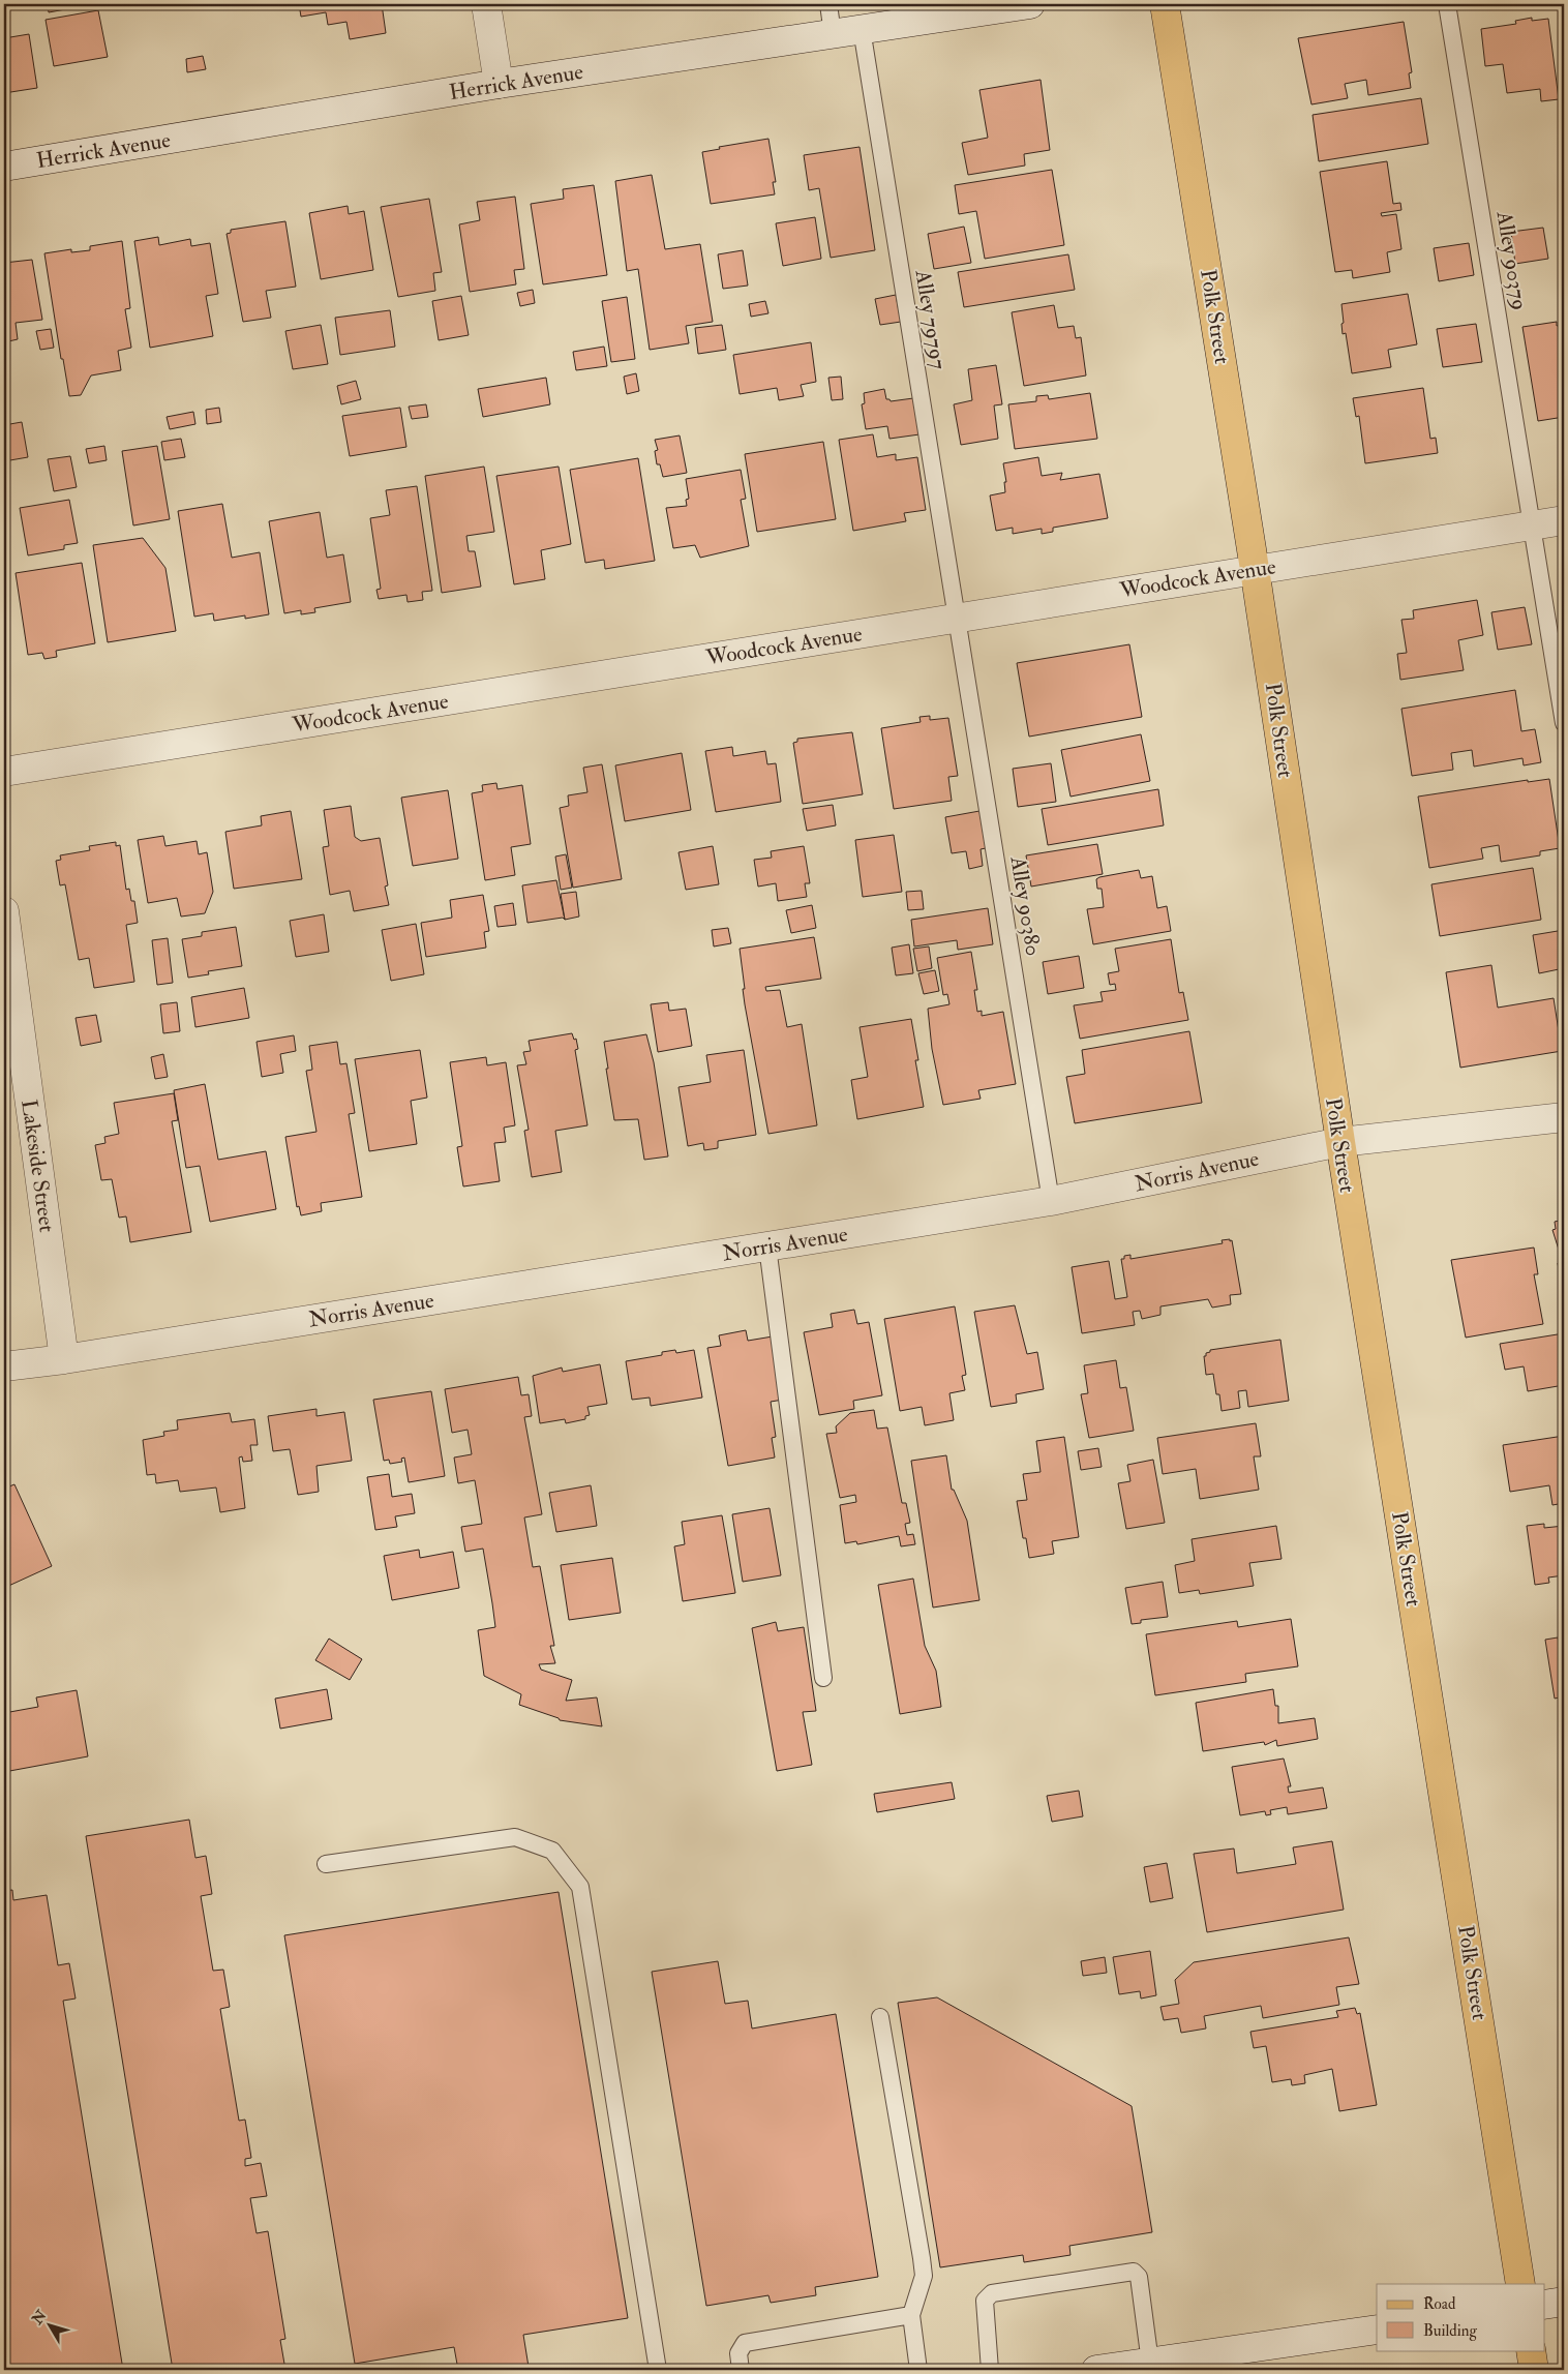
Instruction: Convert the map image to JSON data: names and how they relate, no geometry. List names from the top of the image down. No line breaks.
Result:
{"streets":{"main road":["Polk Street"],"street":["Herrick Avenue","Woodcock Avenue","Lakeside Street","Norris Avenue"],"lane":["Alley 90379","Alley 79797","Alley 90380"]},"crossings":[["Herrick Avenue","Alley 79797"],["Alley 90379","Woodcock Avenue"],["Polk Street","Woodcock Avenue"],["Polk Street","Norris Avenue"],["Alley 79797","Woodcock Avenue"],["Alley 79797","Alley 90380"],["Woodcock Avenue","Alley 90380"],["Alley 90380","Norris Avenue"],["Lakeside Street","Norris Avenue"]],"legend":["Road","Building"],"north":"top left"}
